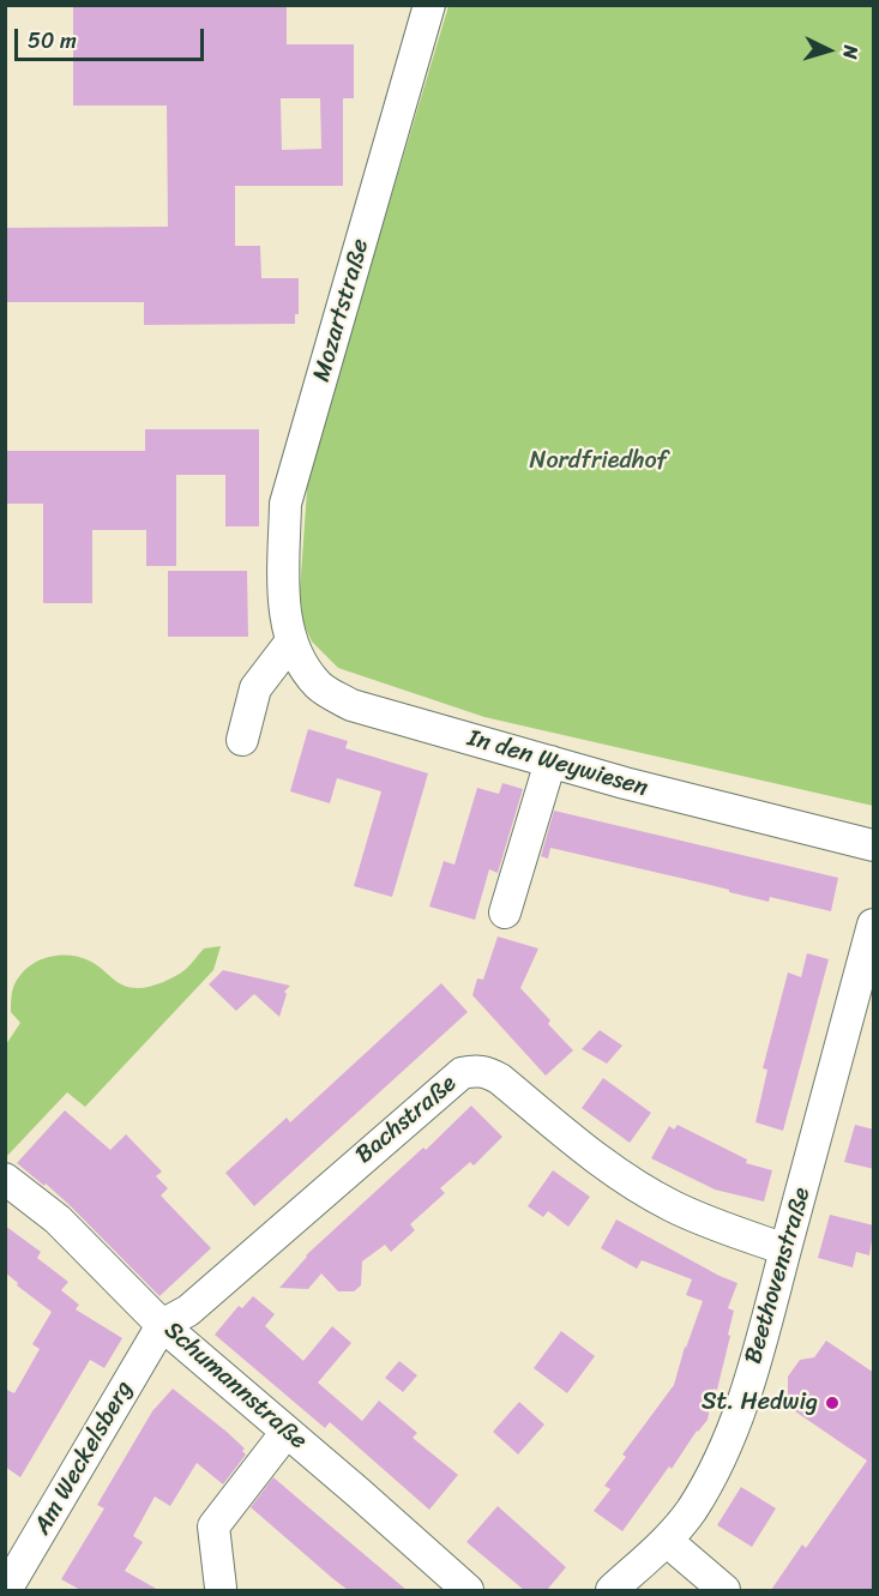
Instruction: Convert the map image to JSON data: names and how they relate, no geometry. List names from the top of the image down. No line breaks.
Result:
{"streets":{"street":["Mozartstraße","In den Weywiesen","Bachstraße","Beethovenstraße","Schumannstraße","Am Weckelsberg"]},"crossings":[["Mozartstraße","In den Weywiesen"],["Bachstraße","Beethovenstraße"],["Bachstraße","Schumannstraße"],["Bachstraße","Am Weckelsberg"],["Schumannstraße","Am Weckelsberg"]],"parks":["Nordfriedhof"],"places":["St. Hedwig"],"scale_bar":"50 m","north":"right"}
